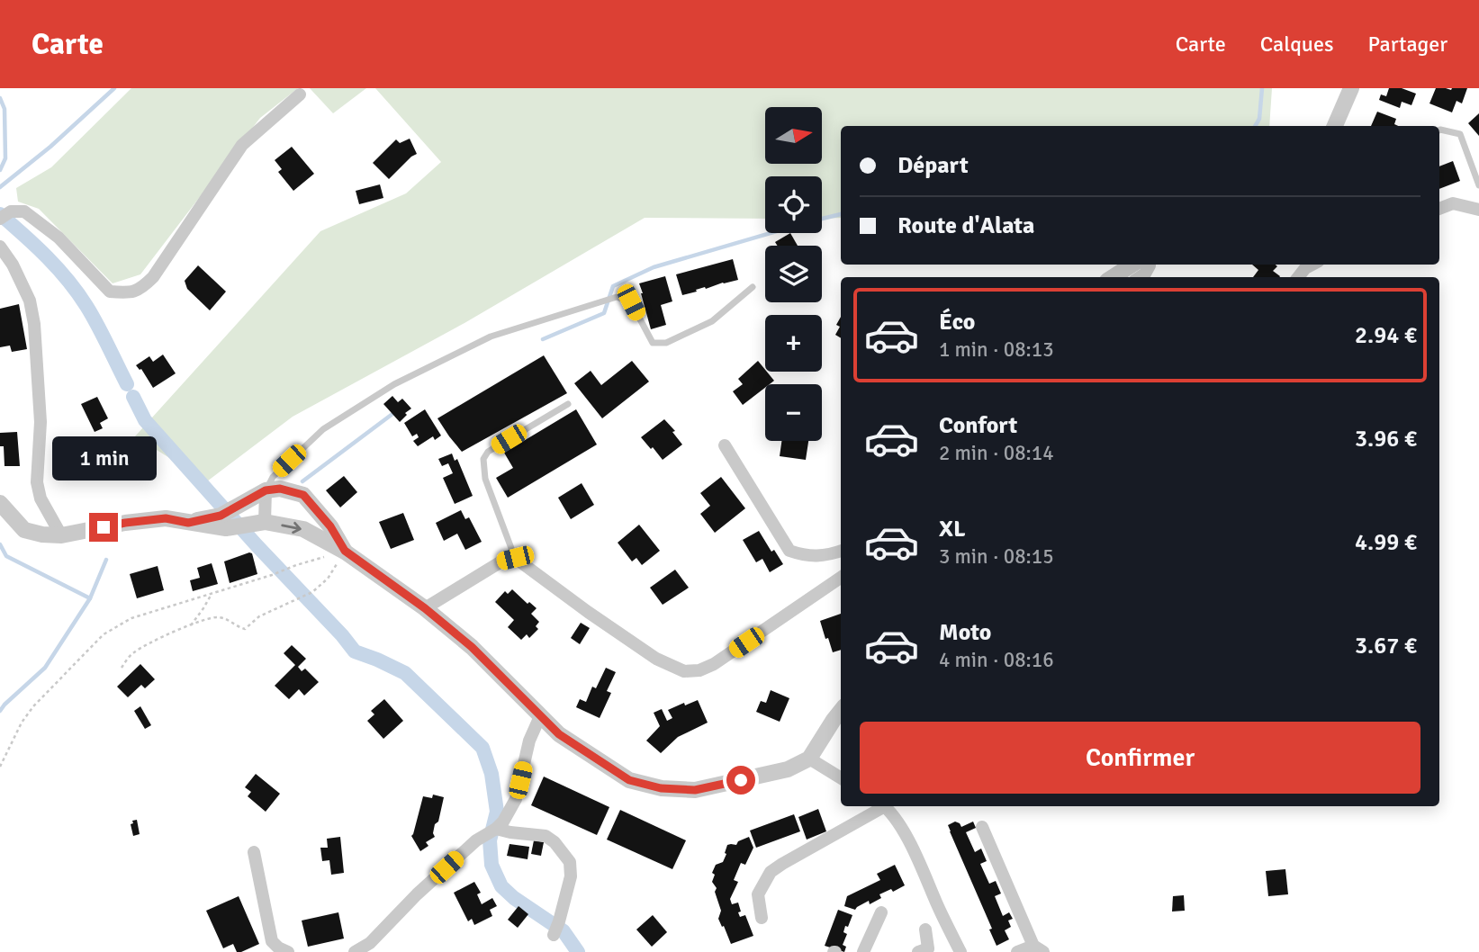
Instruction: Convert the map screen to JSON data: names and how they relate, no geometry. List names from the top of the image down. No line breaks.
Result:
{"north":"right","page":{"header":"Carte","nav":["Carte","Calques","Partager"],"map_buttons":["+","−"],"banner":["Départ","Route d'Alata"],"list":[{"name":"Éco","note":"1 min · 08:13","value":"2.94 €"},{"name":"Confort","note":"2 min · 08:14","value":"3.96 €"},{"name":"XL","note":"3 min · 08:15","value":"4.99 €"},{"name":"Moto","note":"4 min · 08:16","value":"3.67 €"}],"bubble":"1 min","buttons":"Confirmer"}}
